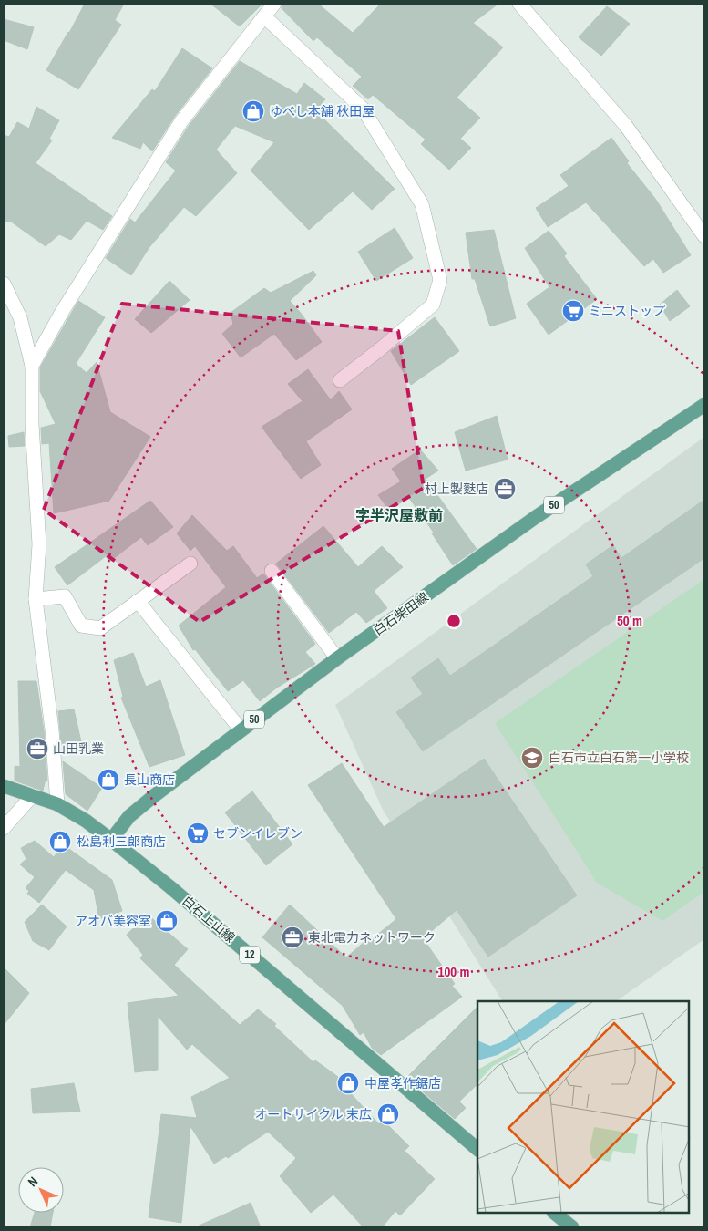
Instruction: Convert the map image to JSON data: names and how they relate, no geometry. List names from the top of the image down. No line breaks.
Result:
{"streets":{"main road":["50","白石柴田線","白石上山線","12"]},"crossings":[["白石柴田線","白石上山線"]],"districts":["字半沢屋敷前"],"places":{"shop":["ゆべし本舗 秋田屋","長山商店","松島利三郎商店","アオバ美容室","中屋孝作鋸店","オートサイクル 末広"],"supermarket":["ミニストップ","セブンイレブン"],"office":["村上製麩店","山田乳業","東北電力ネットワーク"],"school or university":["白石市立白石第一小学校"]},"north":"top left","rings":["50 m","100 m"]}
